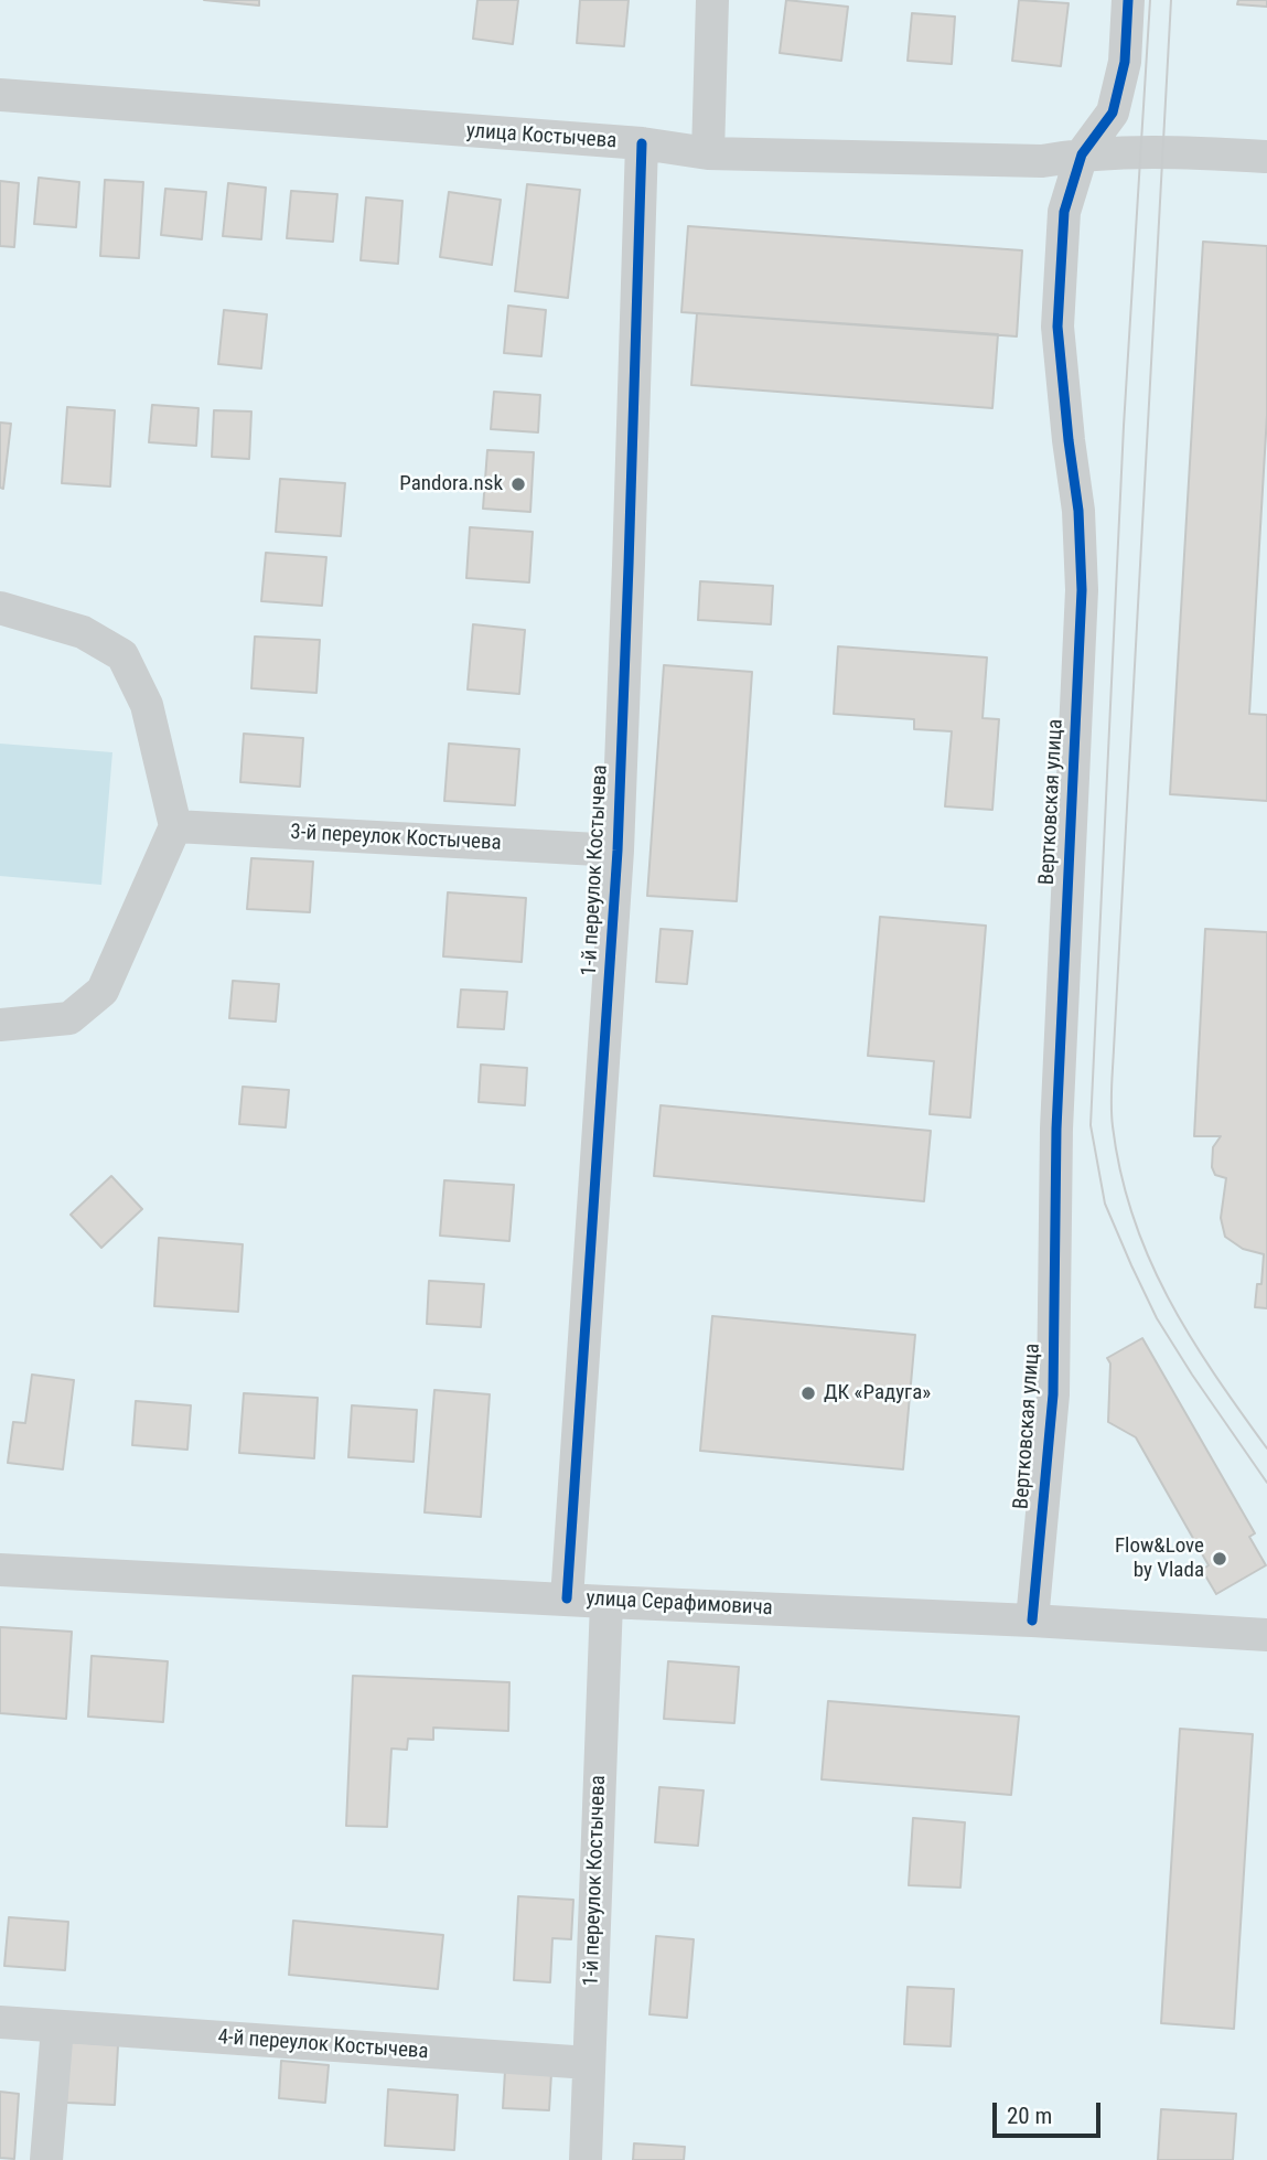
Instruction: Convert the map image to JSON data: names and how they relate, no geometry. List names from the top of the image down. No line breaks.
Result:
{"streets":{"street":["улица Костычева","Вертковская улица","3-й переулок Костычева","1-й переулок Костычева","улица Серафимовича","4-й переулок Костычева"]},"crossings":[["улица Костычева","Вертковская улица"],["улица Костычева","1-й переулок Костычева"],["Вертковская улица","улица Серафимовича"],["3-й переулок Костычева","1-й переулок Костычева"],["1-й переулок Костычева","улица Серафимовича"],["1-й переулок Костычева","4-й переулок Костычева"]],"places":["Pandora.nsk","ДК «Радуга»","Flow&Love by Vlada"],"scale_bar":"20 m"}
